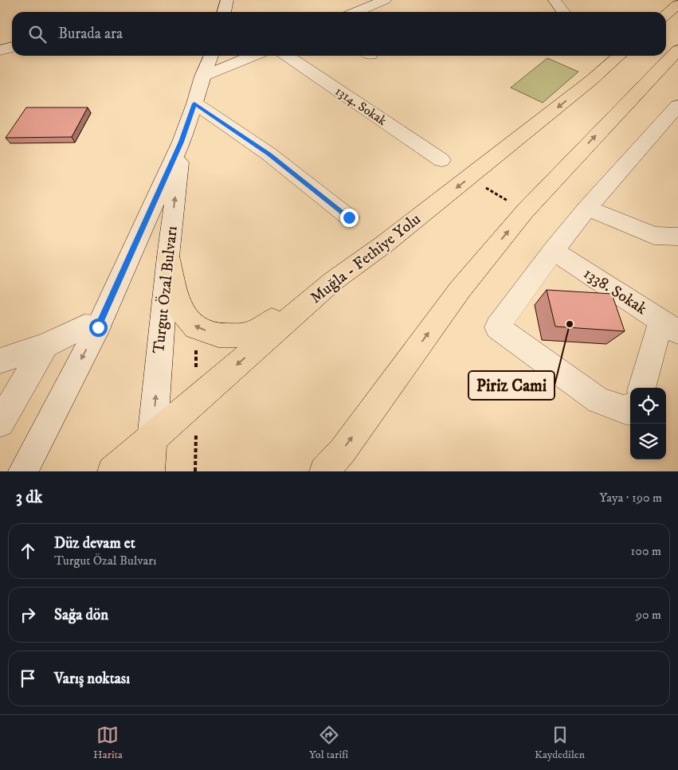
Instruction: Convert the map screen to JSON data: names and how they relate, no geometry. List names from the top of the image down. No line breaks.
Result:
{"streets":{"highway":["Muğla - Fethiye Yolu"],"street":["1314. Sokak","Turgut Özal Bulvarı","1338. Sokak"]},"crossings":[["Muğla - Fethiye Yolu","Turgut Özal Bulvarı"]],"places":["Piriz Cami"],"page":{"search":"Burada ara","heading":["3 dk","Yaya · 190 m"],"list":[["Düz devam et","Turgut Özal Bulvarı","100 m"],["Sağa dön","90 m"],"Varış noktası"],"nav":["Harita","Yol tarifi","Kaydedilen"]}}
